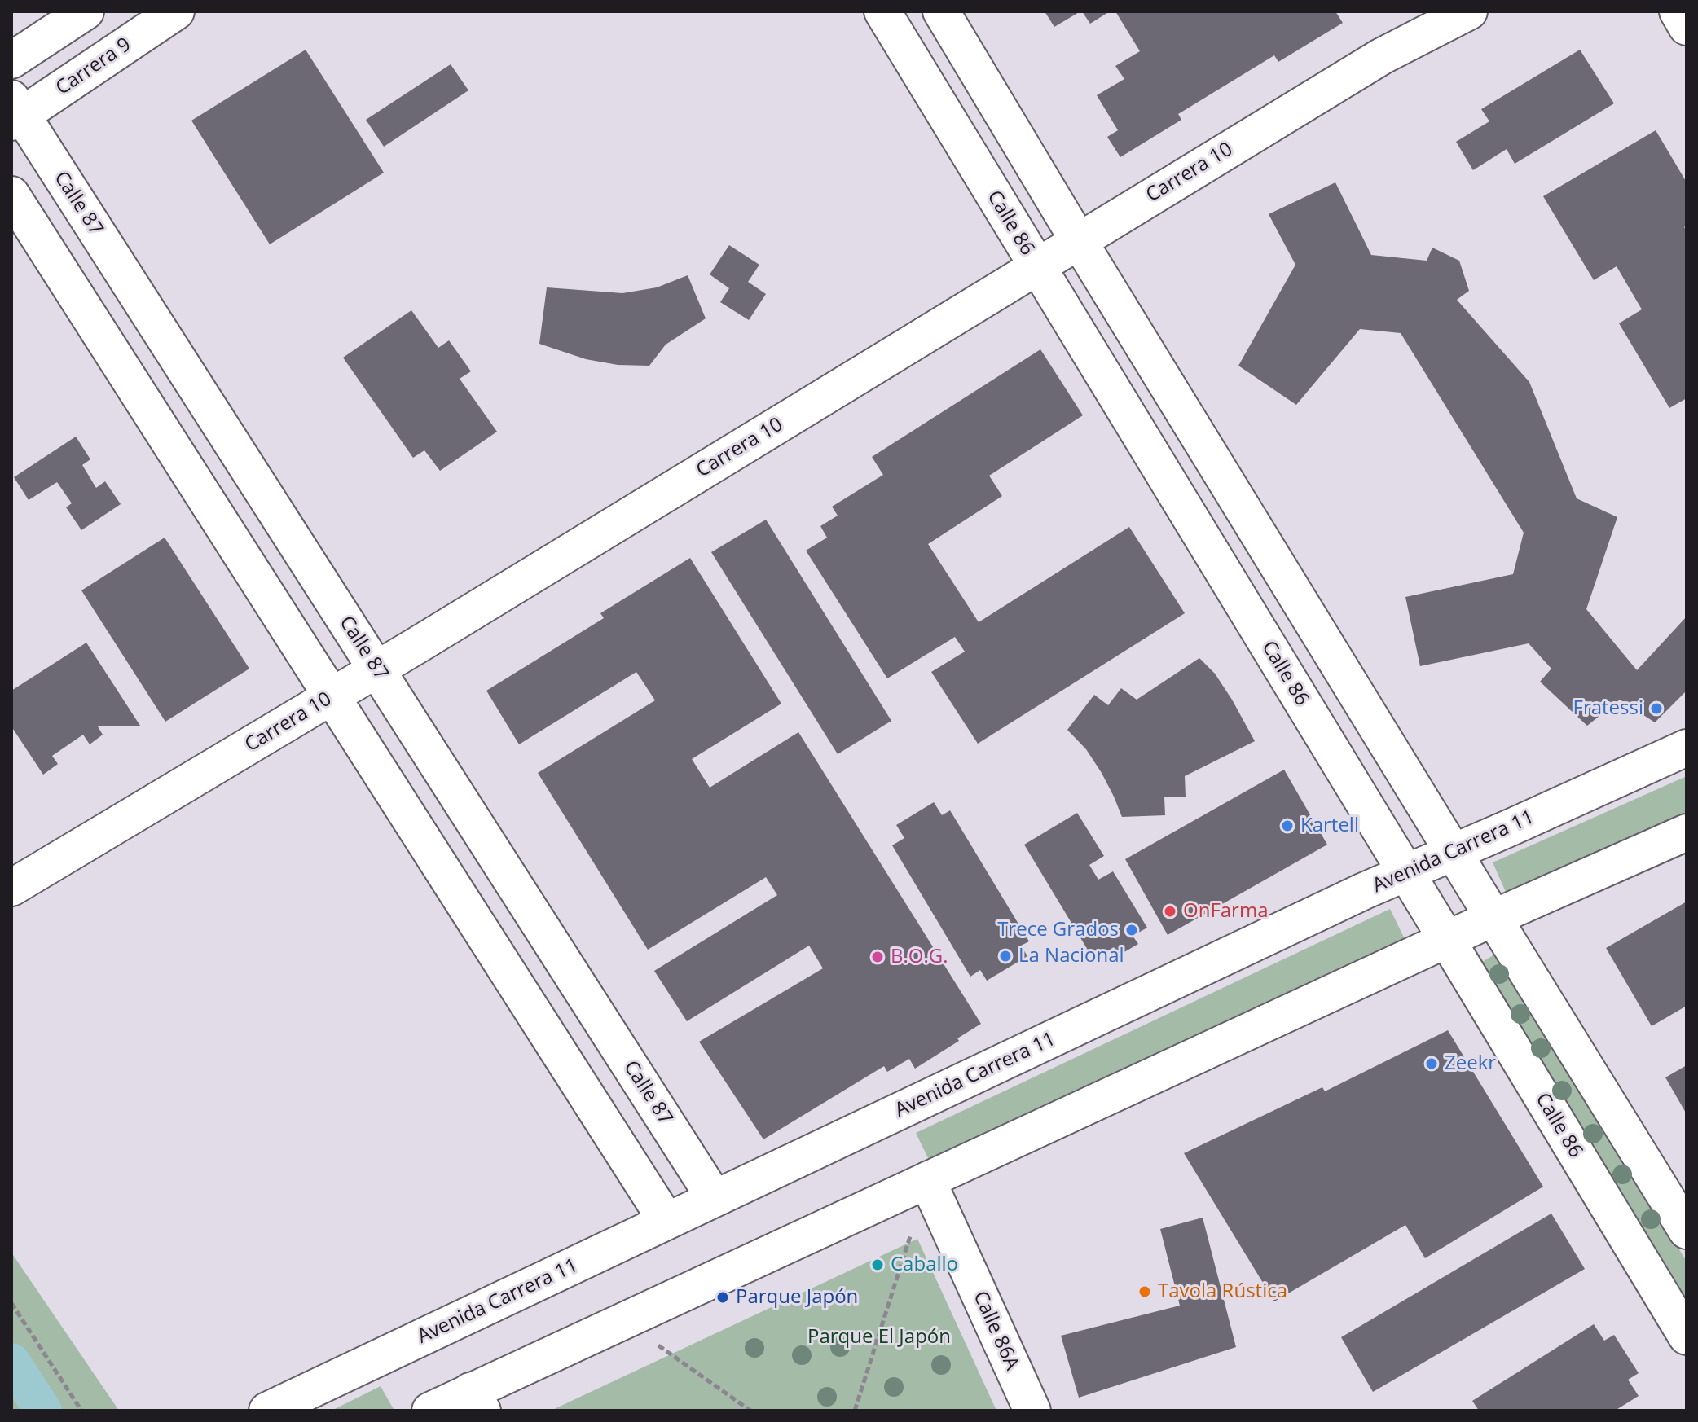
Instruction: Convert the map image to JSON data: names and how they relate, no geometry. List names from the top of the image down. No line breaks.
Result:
{"streets":{"street":["Carrera 9","Carrera 10","Calle 87","Calle 86","Avenida Carrera 11","Calle 86A"]},"crossings":[["Carrera 9","Calle 87"],["Carrera 10","Calle 87"],["Carrera 10","Calle 86"],["Calle 87","Avenida Carrera 11"],["Calle 86","Avenida Carrera 11"]],"parks":["Parque El Japón"],"places":["Fratessi","Kartell","OnFarma","Trece Grados","La Nacional","B.O.G.","Zeekr","Caballo","Tavola Rústica","Parque Japón"]}
